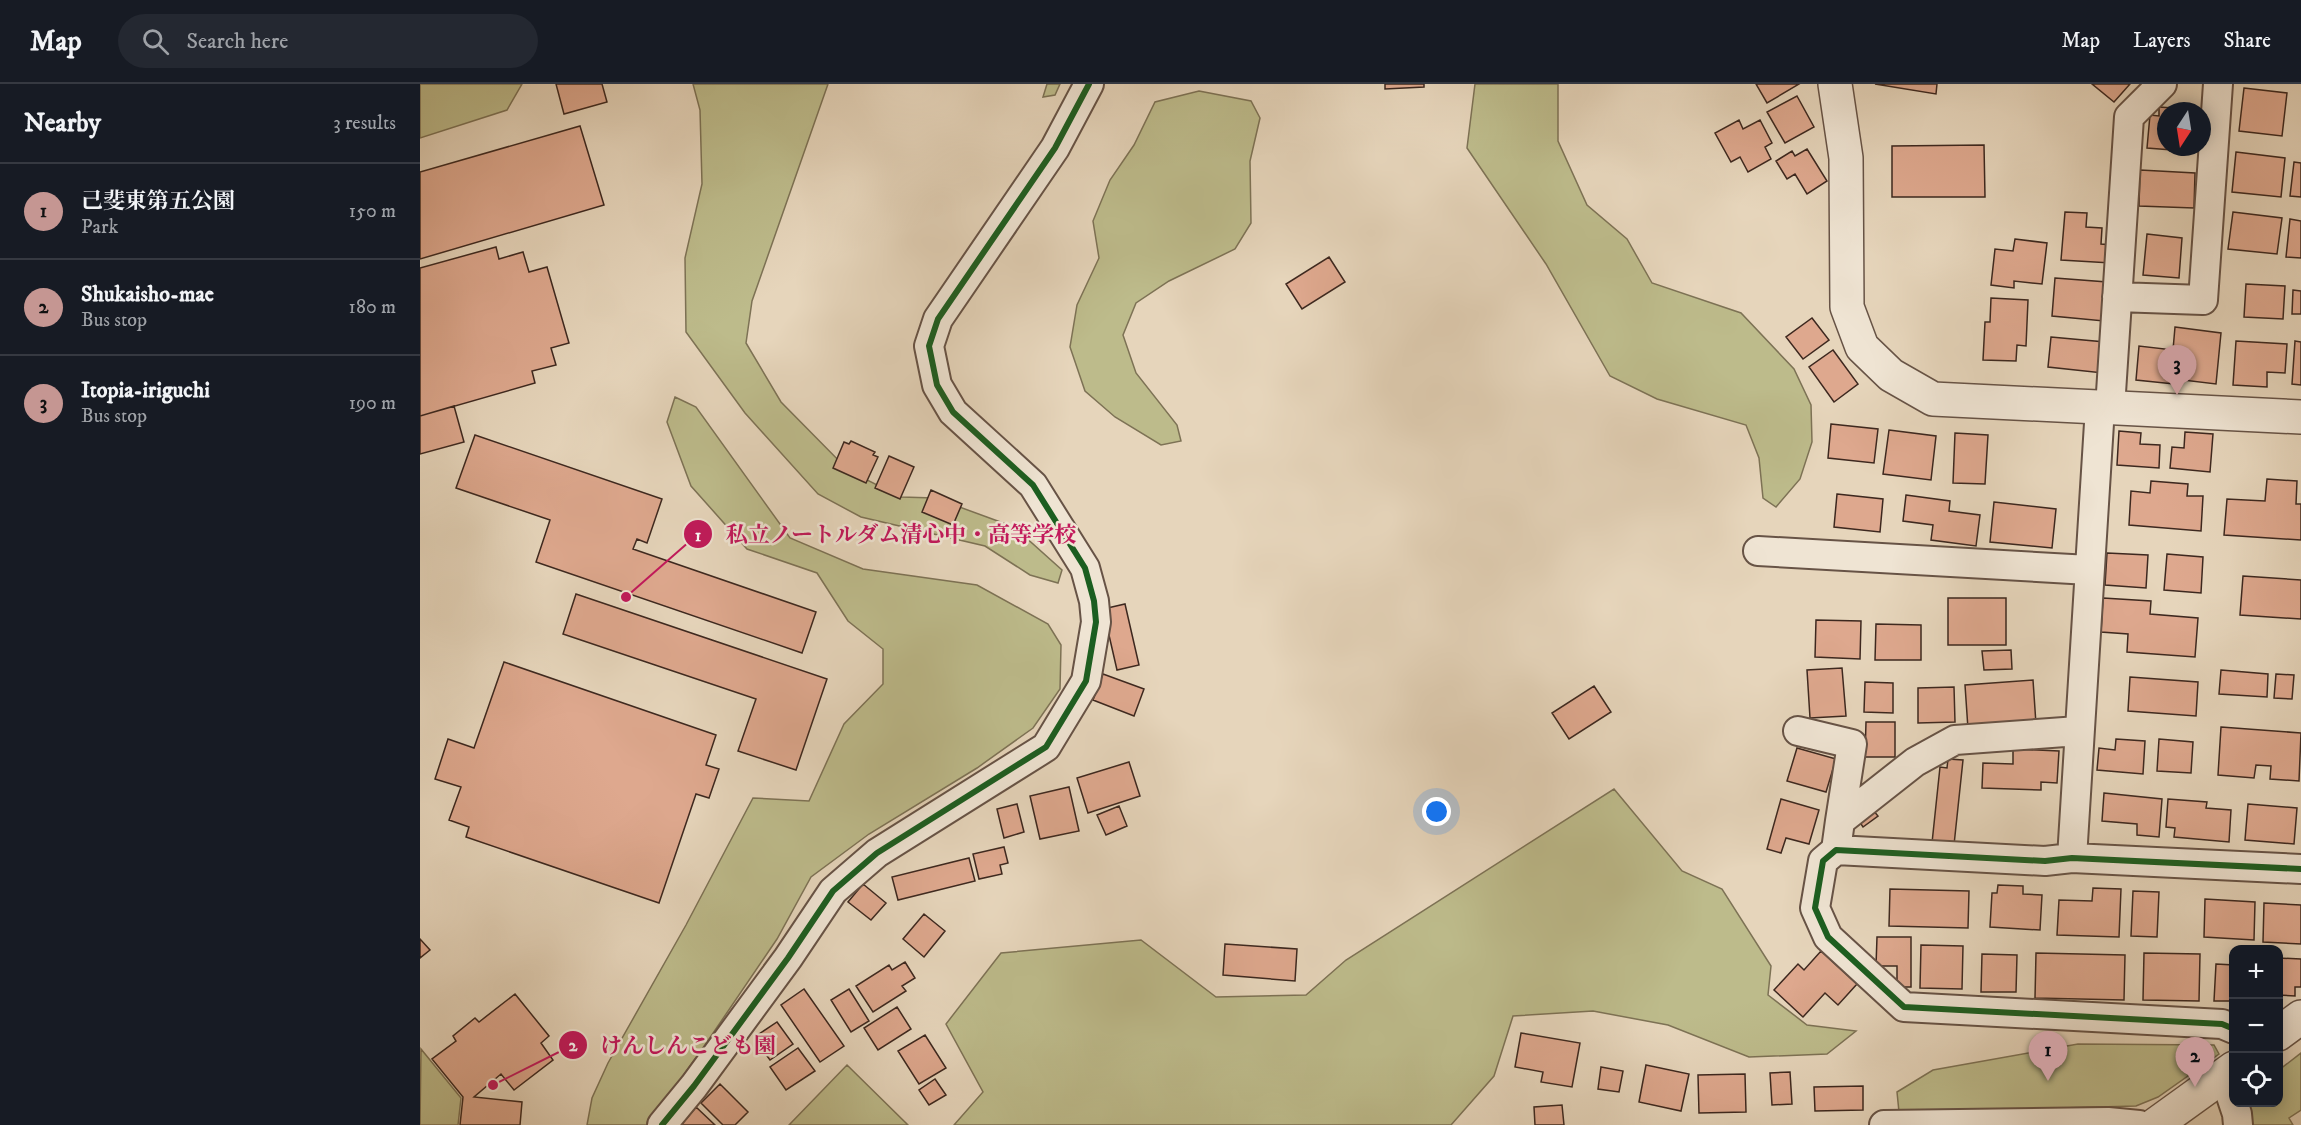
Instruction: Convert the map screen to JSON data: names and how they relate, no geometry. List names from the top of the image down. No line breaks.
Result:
{"places":["私立ノートルダム清心中・高等学校","けんしんこども園"],"north":"bottom","page":{"header":"Map","search":"Search here","nav":["Map","Layers","Share"],"heading":["Nearby","3 results"],"list":[{"mark":"1","name":"己斐東第五公園","note":"Park","value":"150 m"},{"mark":"2","name":"Shukaisho-mae","note":"Bus stop","value":"180 m"},{"mark":"3","name":"Itopia-iriguchi","note":"Bus stop","value":"190 m"}],"pins":["3","1","2"],"map_buttons":["+","−"]}}
